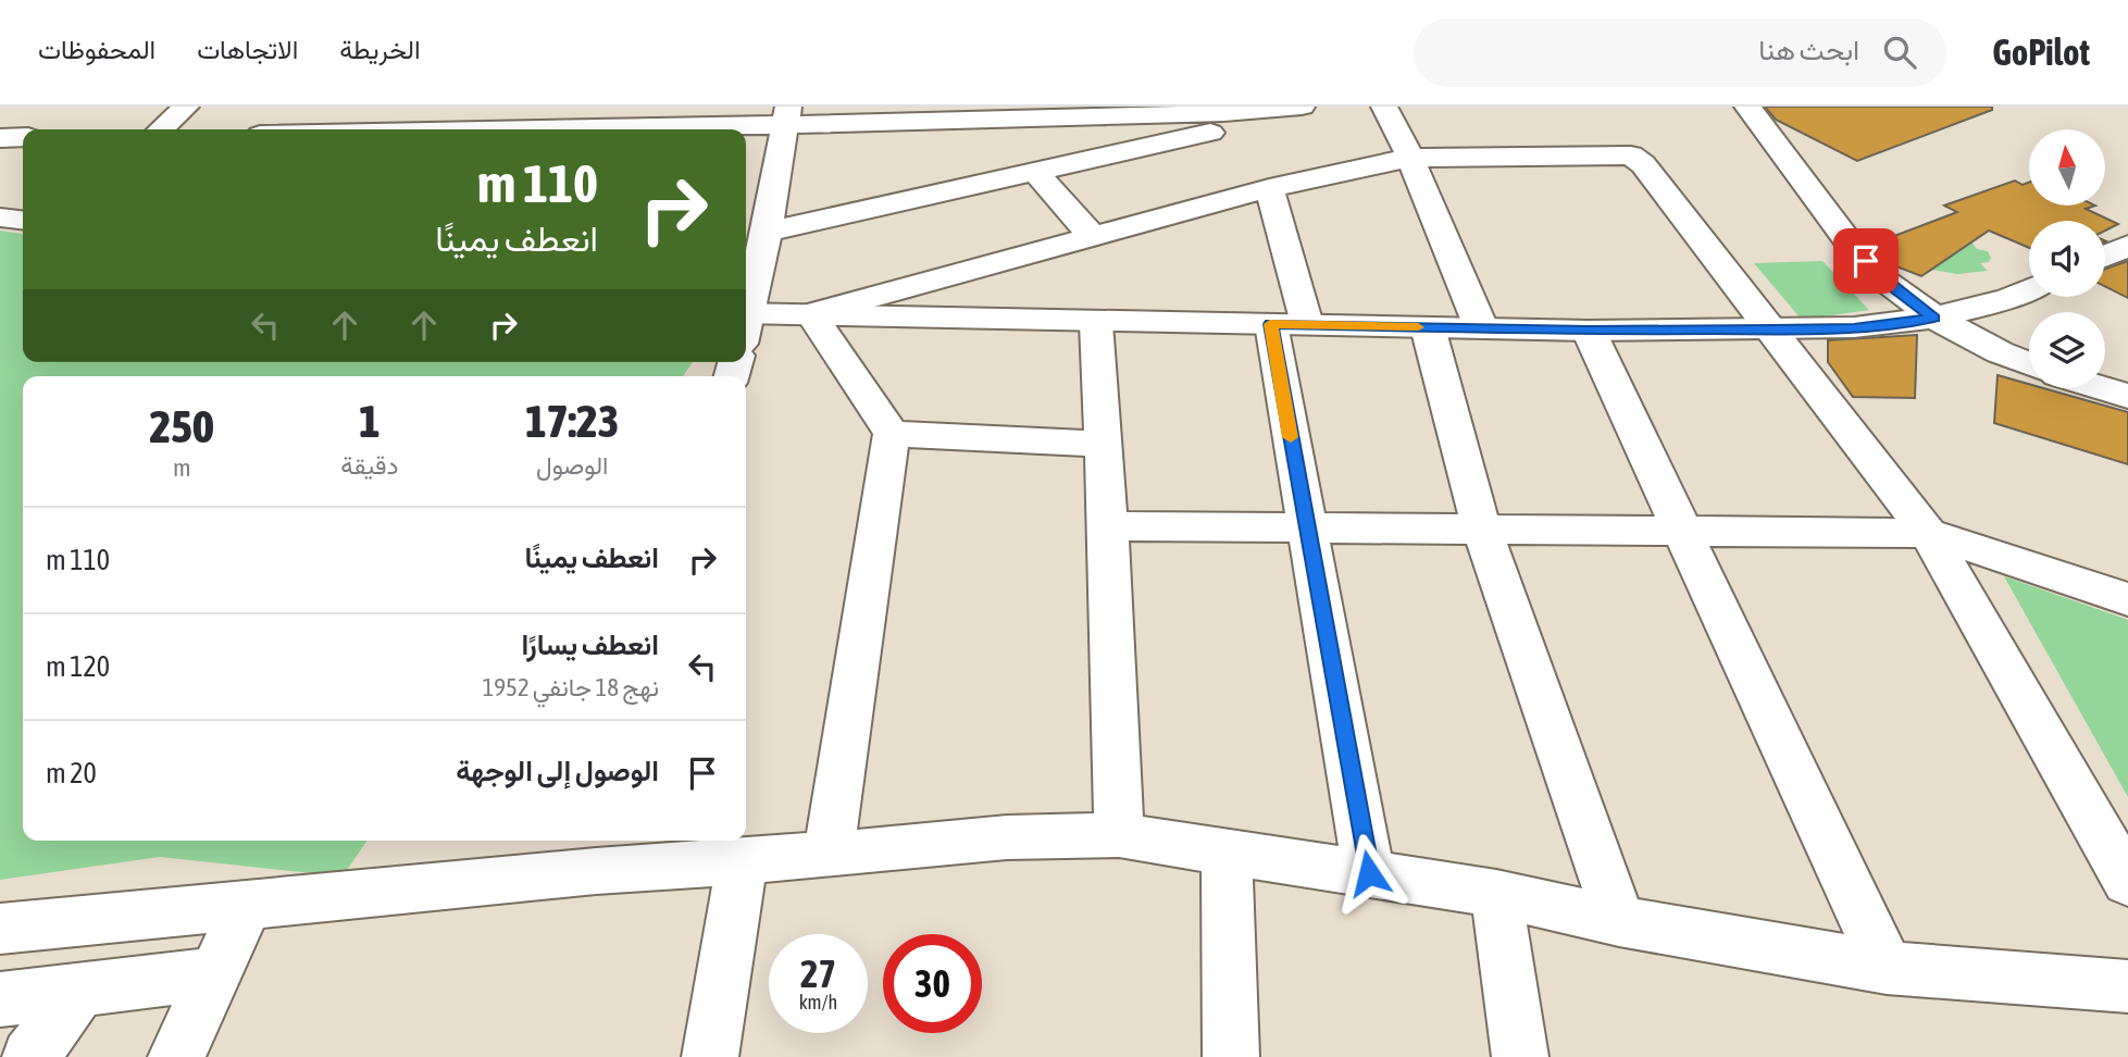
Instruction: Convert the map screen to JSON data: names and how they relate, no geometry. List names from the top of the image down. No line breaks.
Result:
{"north":"top","page":{"header":"GoPilot","search":"ابحث هنا","nav":["الخريطة","الاتجاهات","المحفوظات"],"turn":["110 m","انعطف يمينًا"],"eta":["17:23","الوصول","1","دقيقة","250","m"],"list":[{"name":"انعطف يمينًا","value":"110 m"},{"name":"انعطف يسارًا","note":"نهج 18 جانفي 1952","value":"120 m"},{"name":"الوصول إلى الوجهة","value":"20 m"}],"speed":"27 km/h","limit":"30"}}
